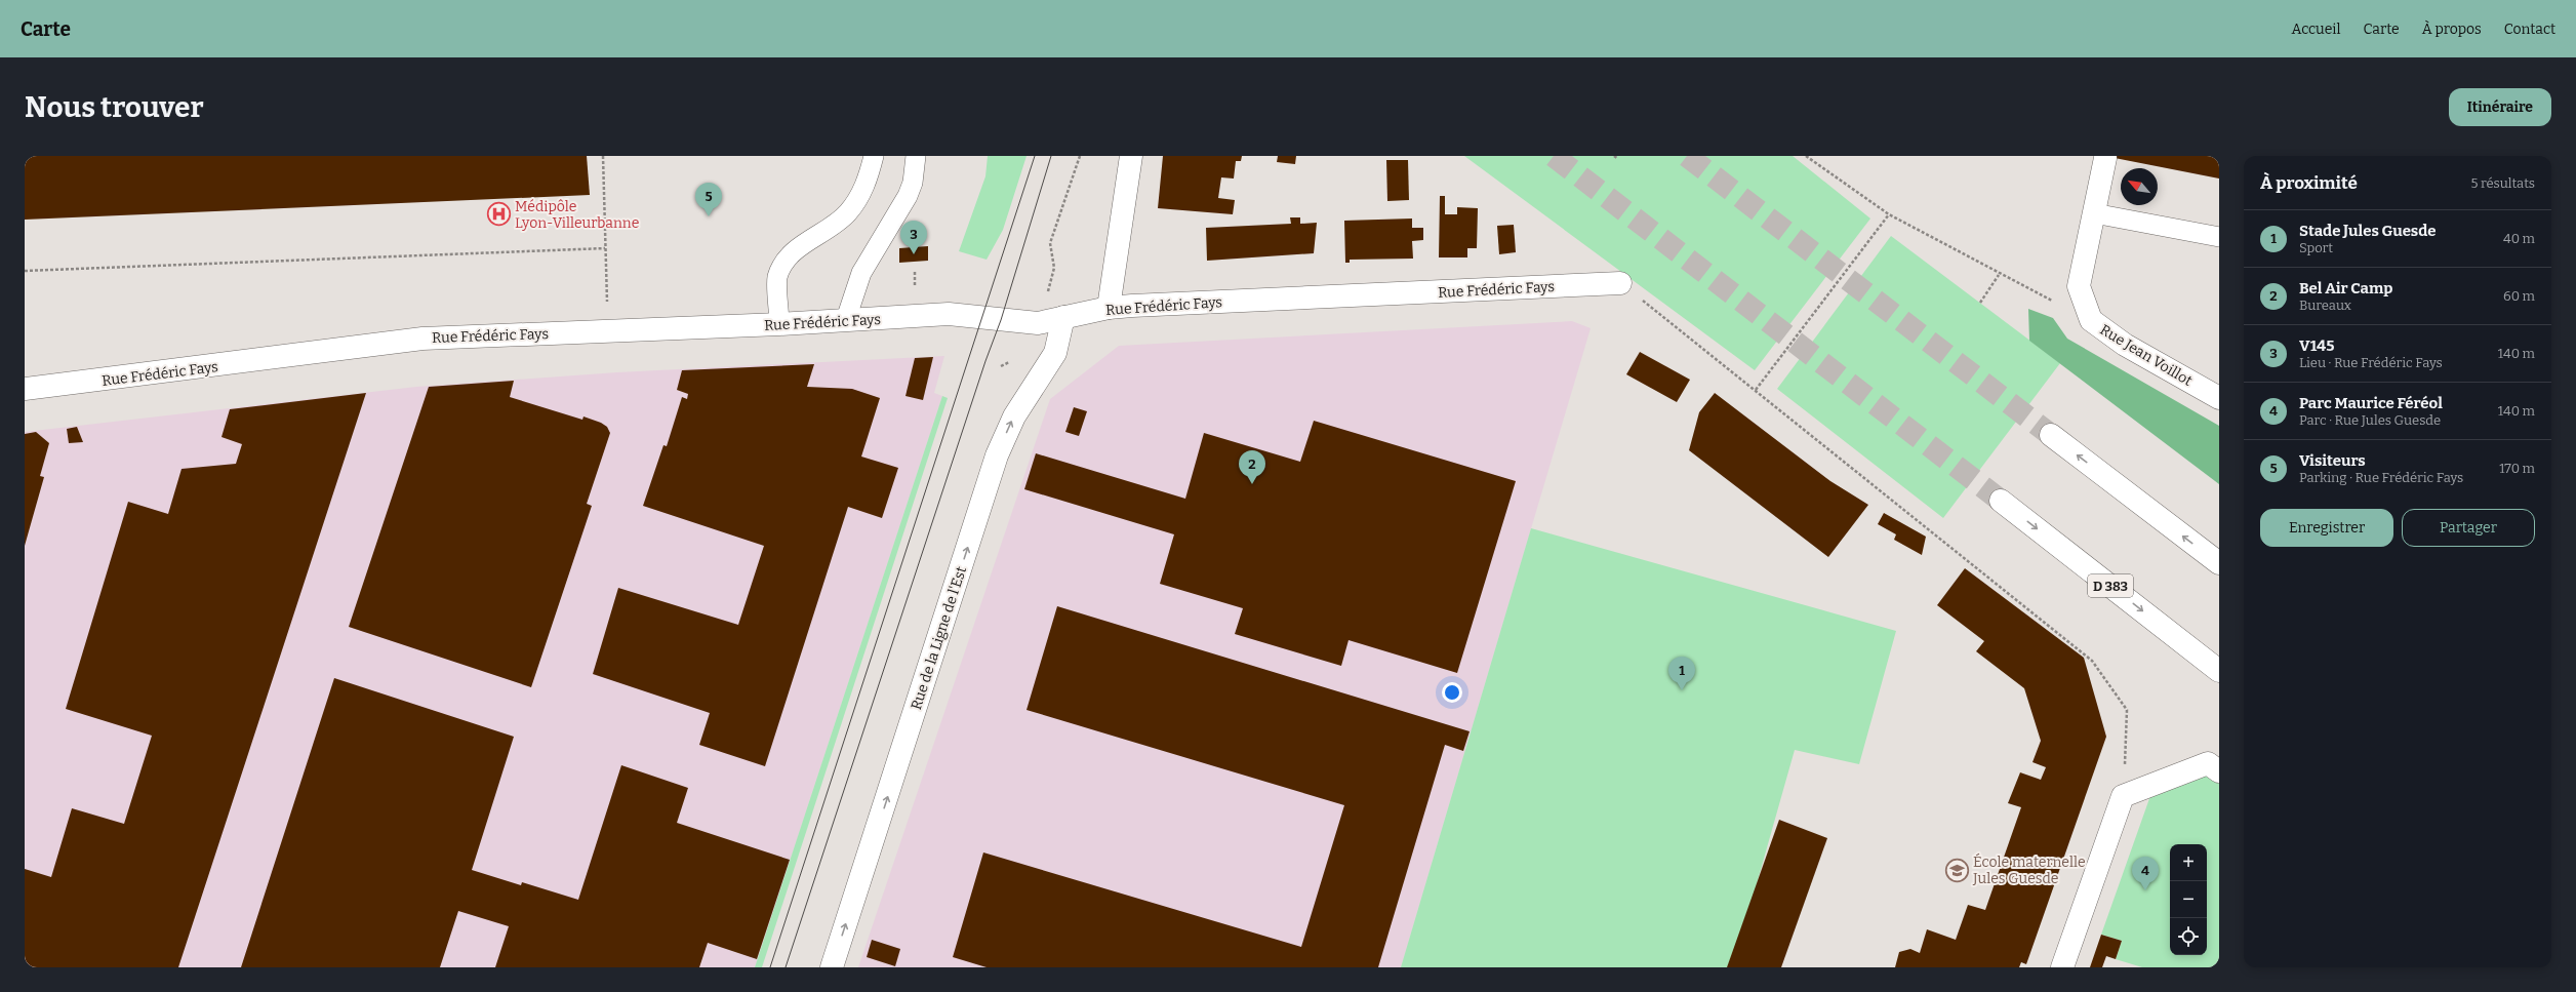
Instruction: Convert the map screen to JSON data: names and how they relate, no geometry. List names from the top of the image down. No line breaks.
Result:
{"streets":{"main road":["Rue Frédéric Fays","Rue Jean Voillot","D 383","Rue de la Ligne de l'Est"]},"crossings":[["Rue Frédéric Fays","Rue de la Ligne de l'Est"]],"one_way":["Rue de la Ligne de l'Est"],"places":{"hospital":["Médipôle Lyon-Villeurbanne"],"school or university":["École maternelle Jules Guesde"]},"north":"top left","page":{"header":"Carte","nav":["Accueil","Carte","À propos","Contact"],"buttons":["Itinéraire",["Enregistrer","Partager"]],"title":"Nous trouver","heading":["À proximité","5 résultats"],"pins":["5","3","2","1","4"],"list":[{"mark":"1","name":"Stade Jules Guesde","note":"Sport","value":"40 m"},{"mark":"2","name":"Bel Air Camp","note":"Bureaux","value":"60 m"},{"mark":"3","name":"V145","note":"Lieu · Rue Frédéric Fays","value":"140 m"},{"mark":"4","name":"Parc Maurice Féréol","note":"Parc · Rue Jules Guesde","value":"140 m"},{"mark":"5","name":"Visiteurs","note":"Parking · Rue Frédéric Fays","value":"170 m"}],"map_buttons":["+","−"]}}
